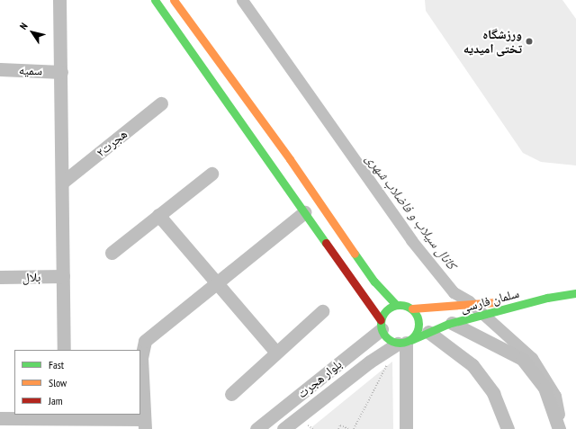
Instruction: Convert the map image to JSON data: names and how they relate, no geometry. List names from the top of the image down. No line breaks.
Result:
{"streets":{"street":["سمیه","هجرت۲","بلال","سلمان فارسی","بلوار هجرت"]},"crossings":[["سلمان فارسی","بلوار هجرت"]],"water":["کانال سیلاب و فاضلاب شهری"],"places":["ورزشگاه تختی امیدیه"],"legend":["Fast","Slow","Jam"],"north":"top left"}
